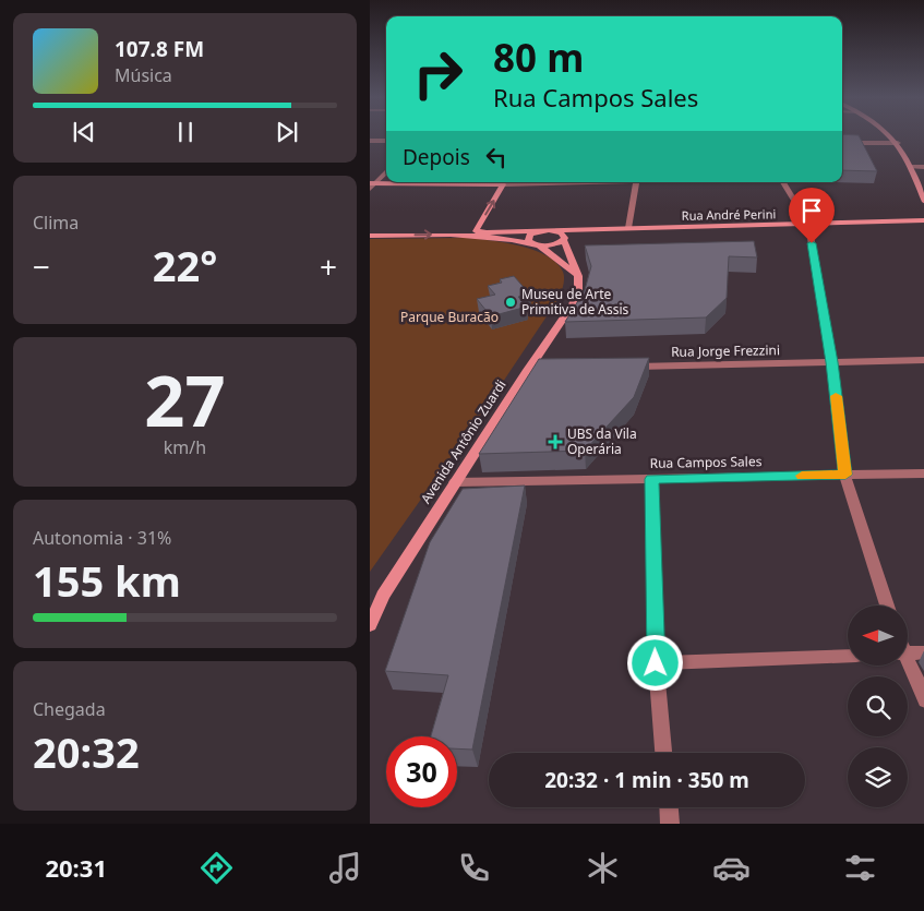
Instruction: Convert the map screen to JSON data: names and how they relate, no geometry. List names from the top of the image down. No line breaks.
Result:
{"streets":{"main road":["Rua André Perini","Avenida Antônio Zuardi"],"street":["Rua Jorge Frezzini","Rua Campos Sales"]},"crossings":[["Avenida Antônio Zuardi","Rua Campos Sales"]],"parks":["Parque Buracão"],"places":{"other":["Museu de Arte Primitiva de Assis"],"health":["UBS da Vila Operária"]},"north":"left","page":{"turn":["80 m","Rua Campos Sales"],"song":["107.8 FM","Música"],"then":"Depois","tile":["Clima",["27","km/h"],["Autonomia · 31%","155 km"],["Chegada","20:32"]],"heat":["−","22°","+"],"limit":"30","trip":"20:32 · 1 min · 350 m","tabs":"20:31"}}
